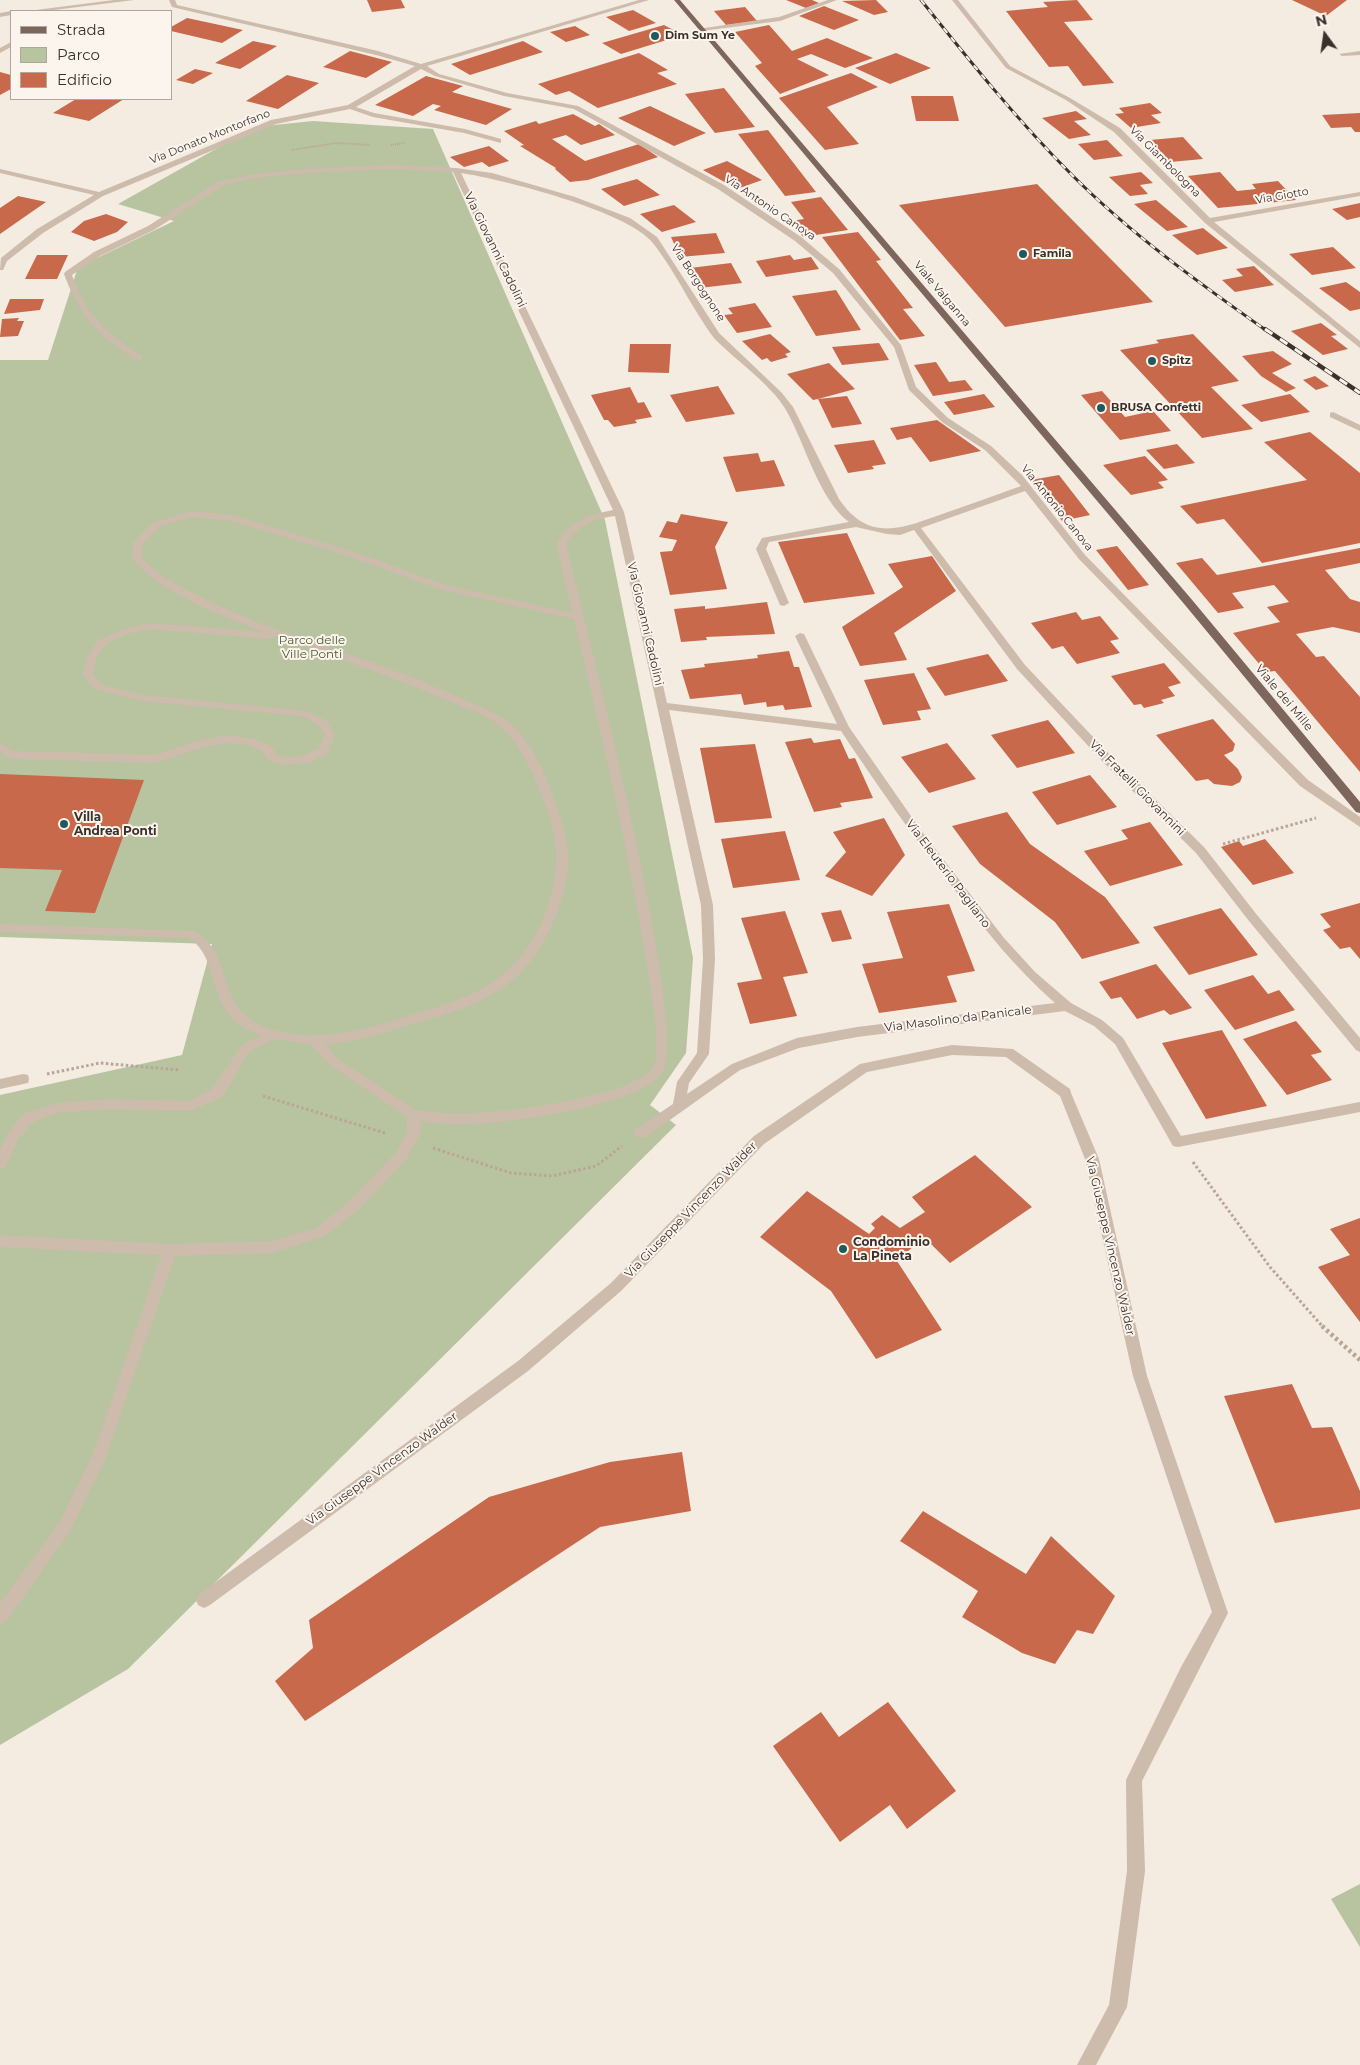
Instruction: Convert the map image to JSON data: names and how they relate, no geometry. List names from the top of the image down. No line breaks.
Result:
{"streets":{"main road":["Viale Valganna","Viale dei Mille"],"street":["Via Donato Montorfano","Via Giambologna","Via Giotto","Via Antonio Canova","Via Giovanni Cadolini","Via Borgognone","Via Fratelli Giovannini","Via Eleuterio Pagliano","Via Masolino da Panicale","Via Giuseppe Vincenzo Walder"]},"crossings":[["Via Donato Montorfano","Via Antonio Canova"],["Via Giambologna","Via Giotto"],["Via Antonio Canova","Via Borgognone"],["Via Giovanni Cadolini","Via Borgognone"],["Via Giovanni Cadolini","Via Masolino da Panicale"],["Via Borgognone","Via Fratelli Giovannini"],["Viale Valganna","Viale dei Mille"],["Via Eleuterio Pagliano","Via Masolino da Panicale"]],"parks":["Parco delle Ville Ponti"],"places":["Dim Sum Ye","Famila","Spitz","BRUSA Confetti","Villa Andrea Ponti","Condominio La Pineta"],"legend":["Strada","Parco","Edificio"],"north":"top"}
